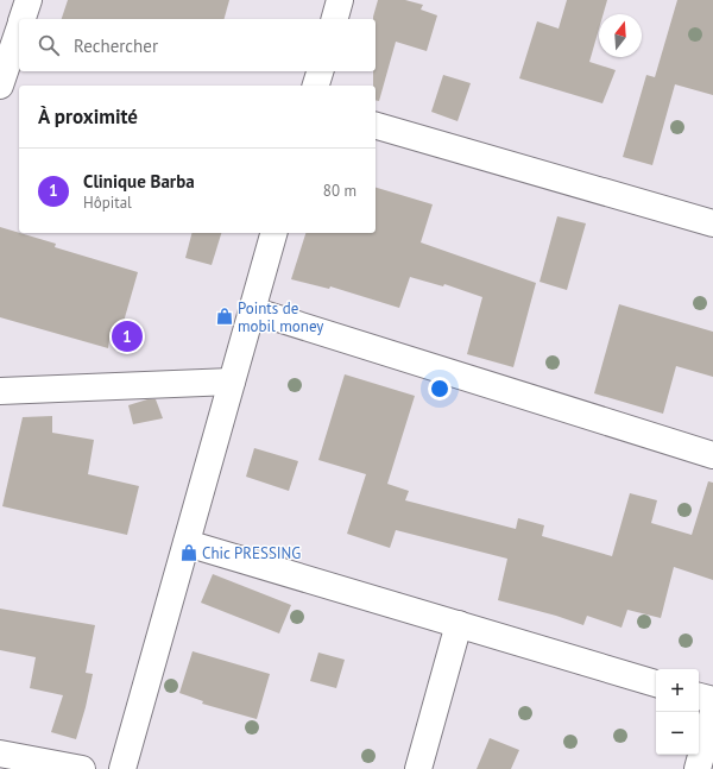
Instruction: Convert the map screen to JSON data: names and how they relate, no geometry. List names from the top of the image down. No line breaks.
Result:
{"places":{"shop":["Points de mobil money","Chic PRESSING"]},"north":"top","page":{"search":"Rechercher","heading":"À proximité","list":[{"mark":"1","name":"Clinique Barba","note":"Hôpital","value":"80 m"}],"pins":"1","map_buttons":["+","−"]}}
